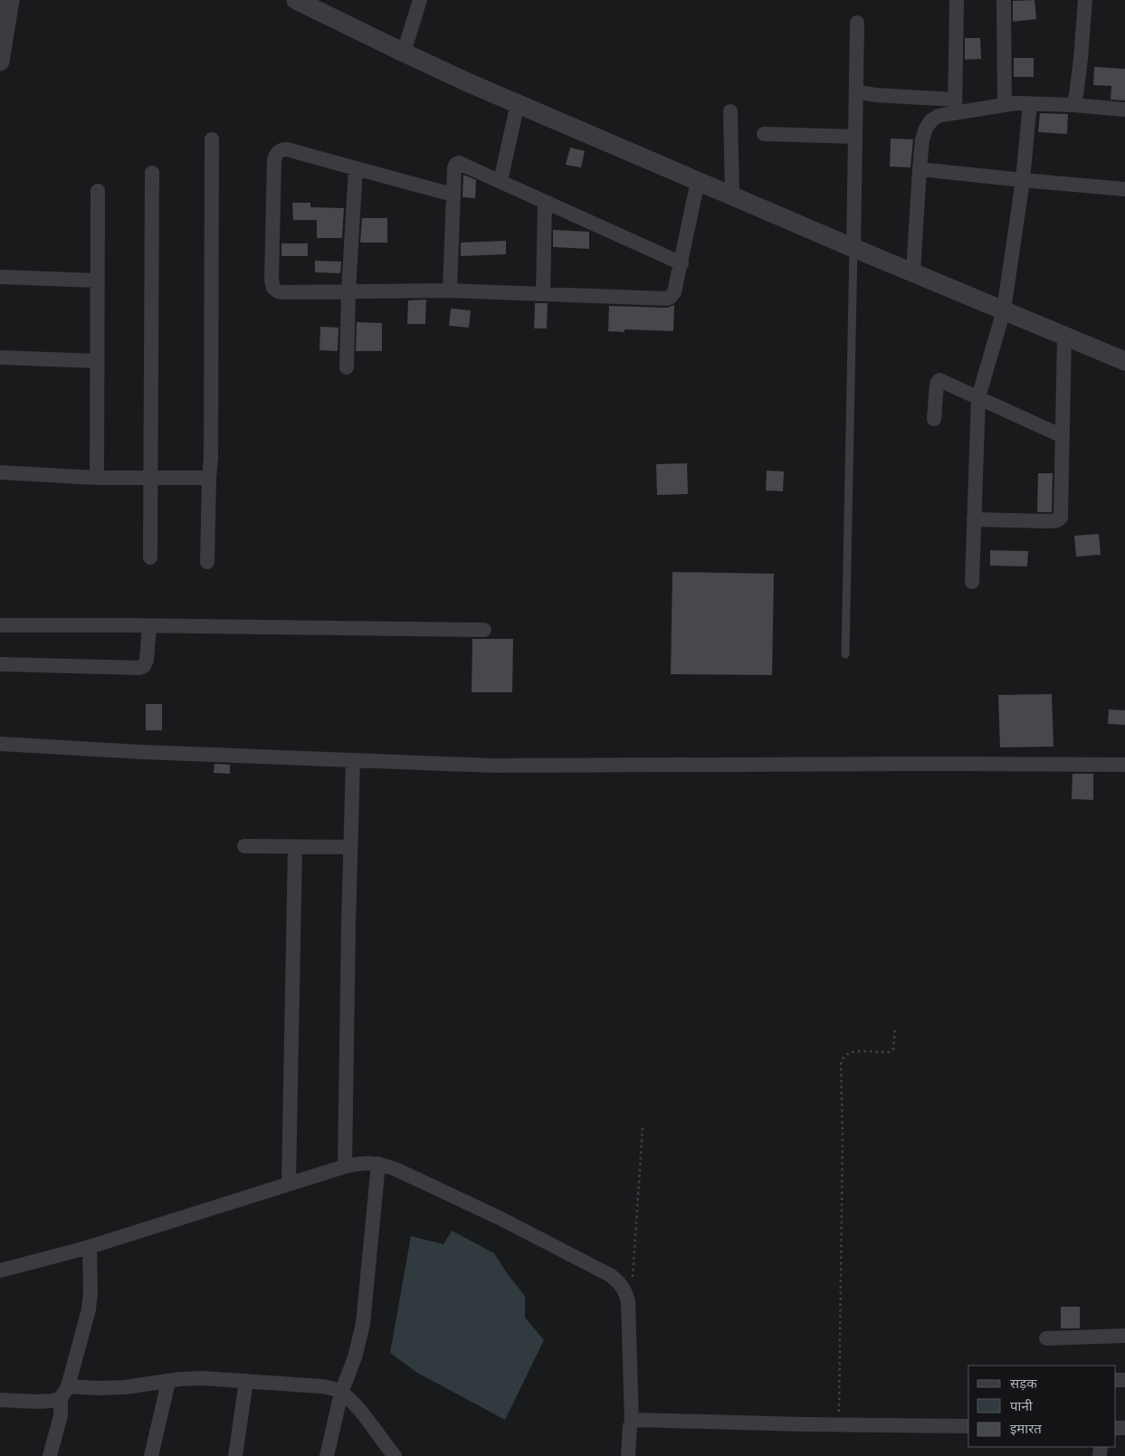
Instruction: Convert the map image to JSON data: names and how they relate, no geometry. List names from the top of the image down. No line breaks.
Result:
{"legend":["सड़क","पानी","इमारत"]}
